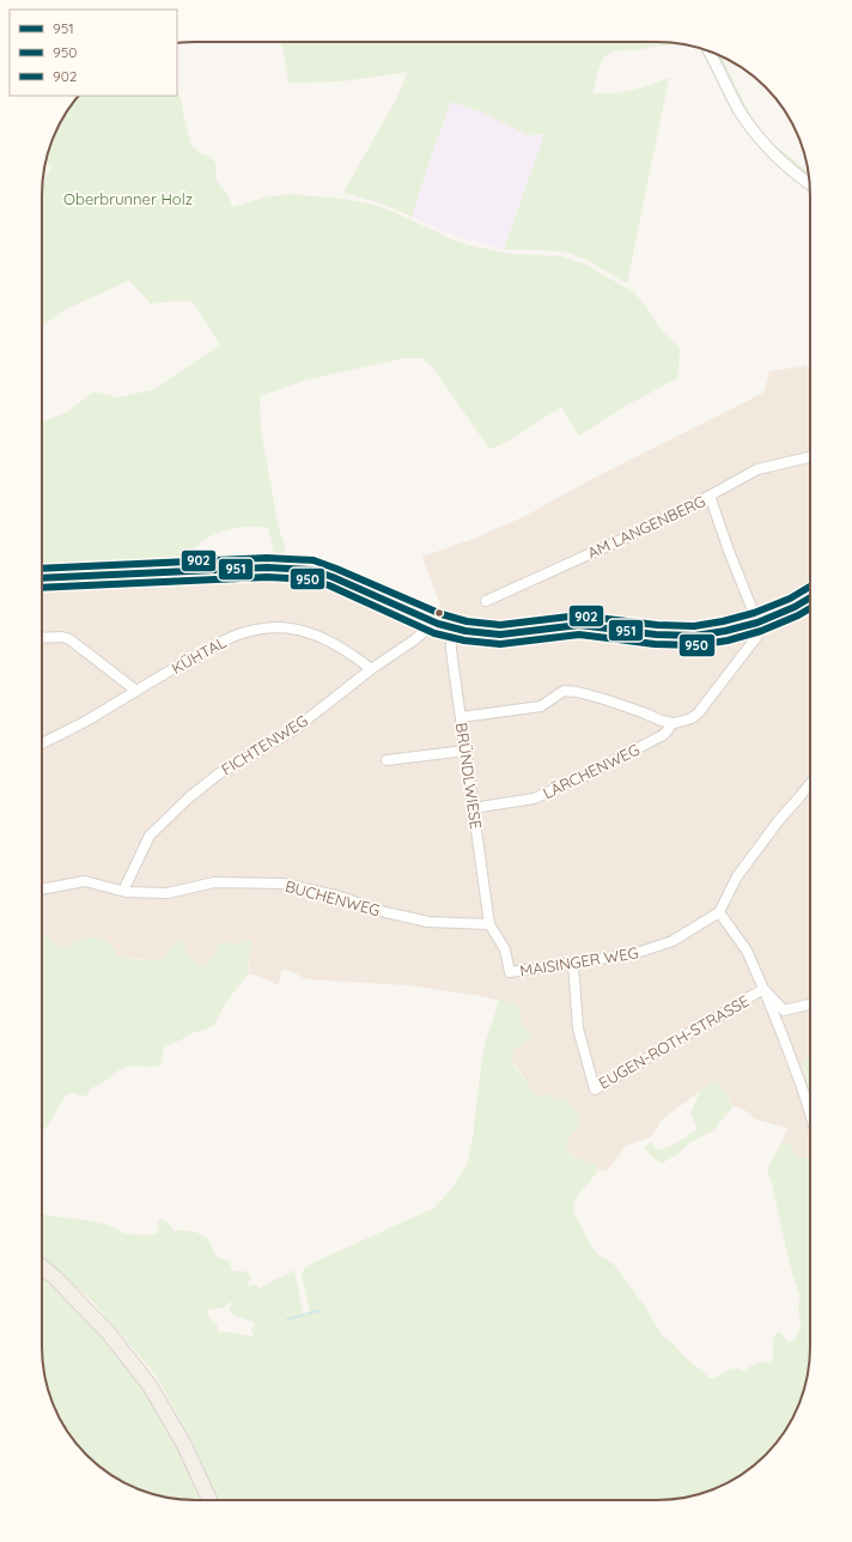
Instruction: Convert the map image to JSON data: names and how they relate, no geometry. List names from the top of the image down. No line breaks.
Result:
{"streets":{"street":["AM LANGENBERG","KÜHTAL","FICHTENWEG","LÄRCHENWEG","BRÜNDLWIESE","BUCHENWEG","MAISINGER WEG","EUGEN-ROTH-STRASSE"]},"crossings":[["KÜHTAL","FICHTENWEG"],["FICHTENWEG","BUCHENWEG"],["LÄRCHENWEG","BRÜNDLWIESE"],["BRÜNDLWIESE","BUCHENWEG"],["BRÜNDLWIESE","MAISINGER WEG"],["BUCHENWEG","MAISINGER WEG"],["MAISINGER WEG","EUGEN-ROTH-STRASSE"]],"parks":["Oberbrunner Holz"],"lines":["transit line 902","transit line 951","transit line 950"],"legend":["951","950","902"]}
